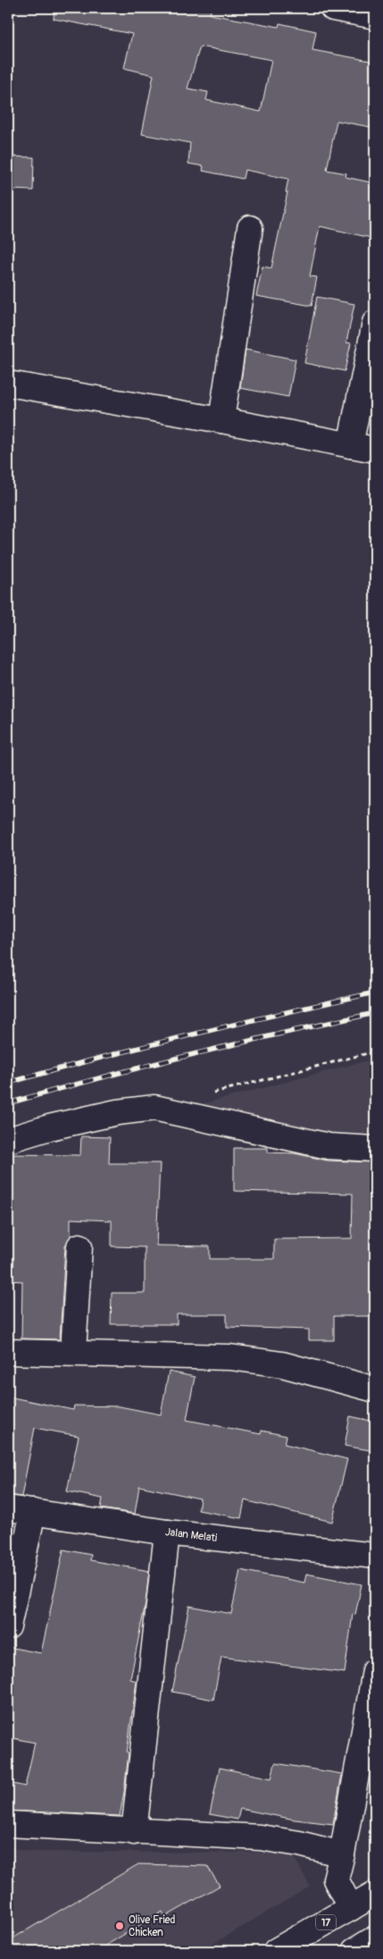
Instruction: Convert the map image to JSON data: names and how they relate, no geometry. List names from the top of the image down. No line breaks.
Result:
{"streets":{"main road":["Jalan Melati","17"]},"places":["Olive Fried Chicken"]}
